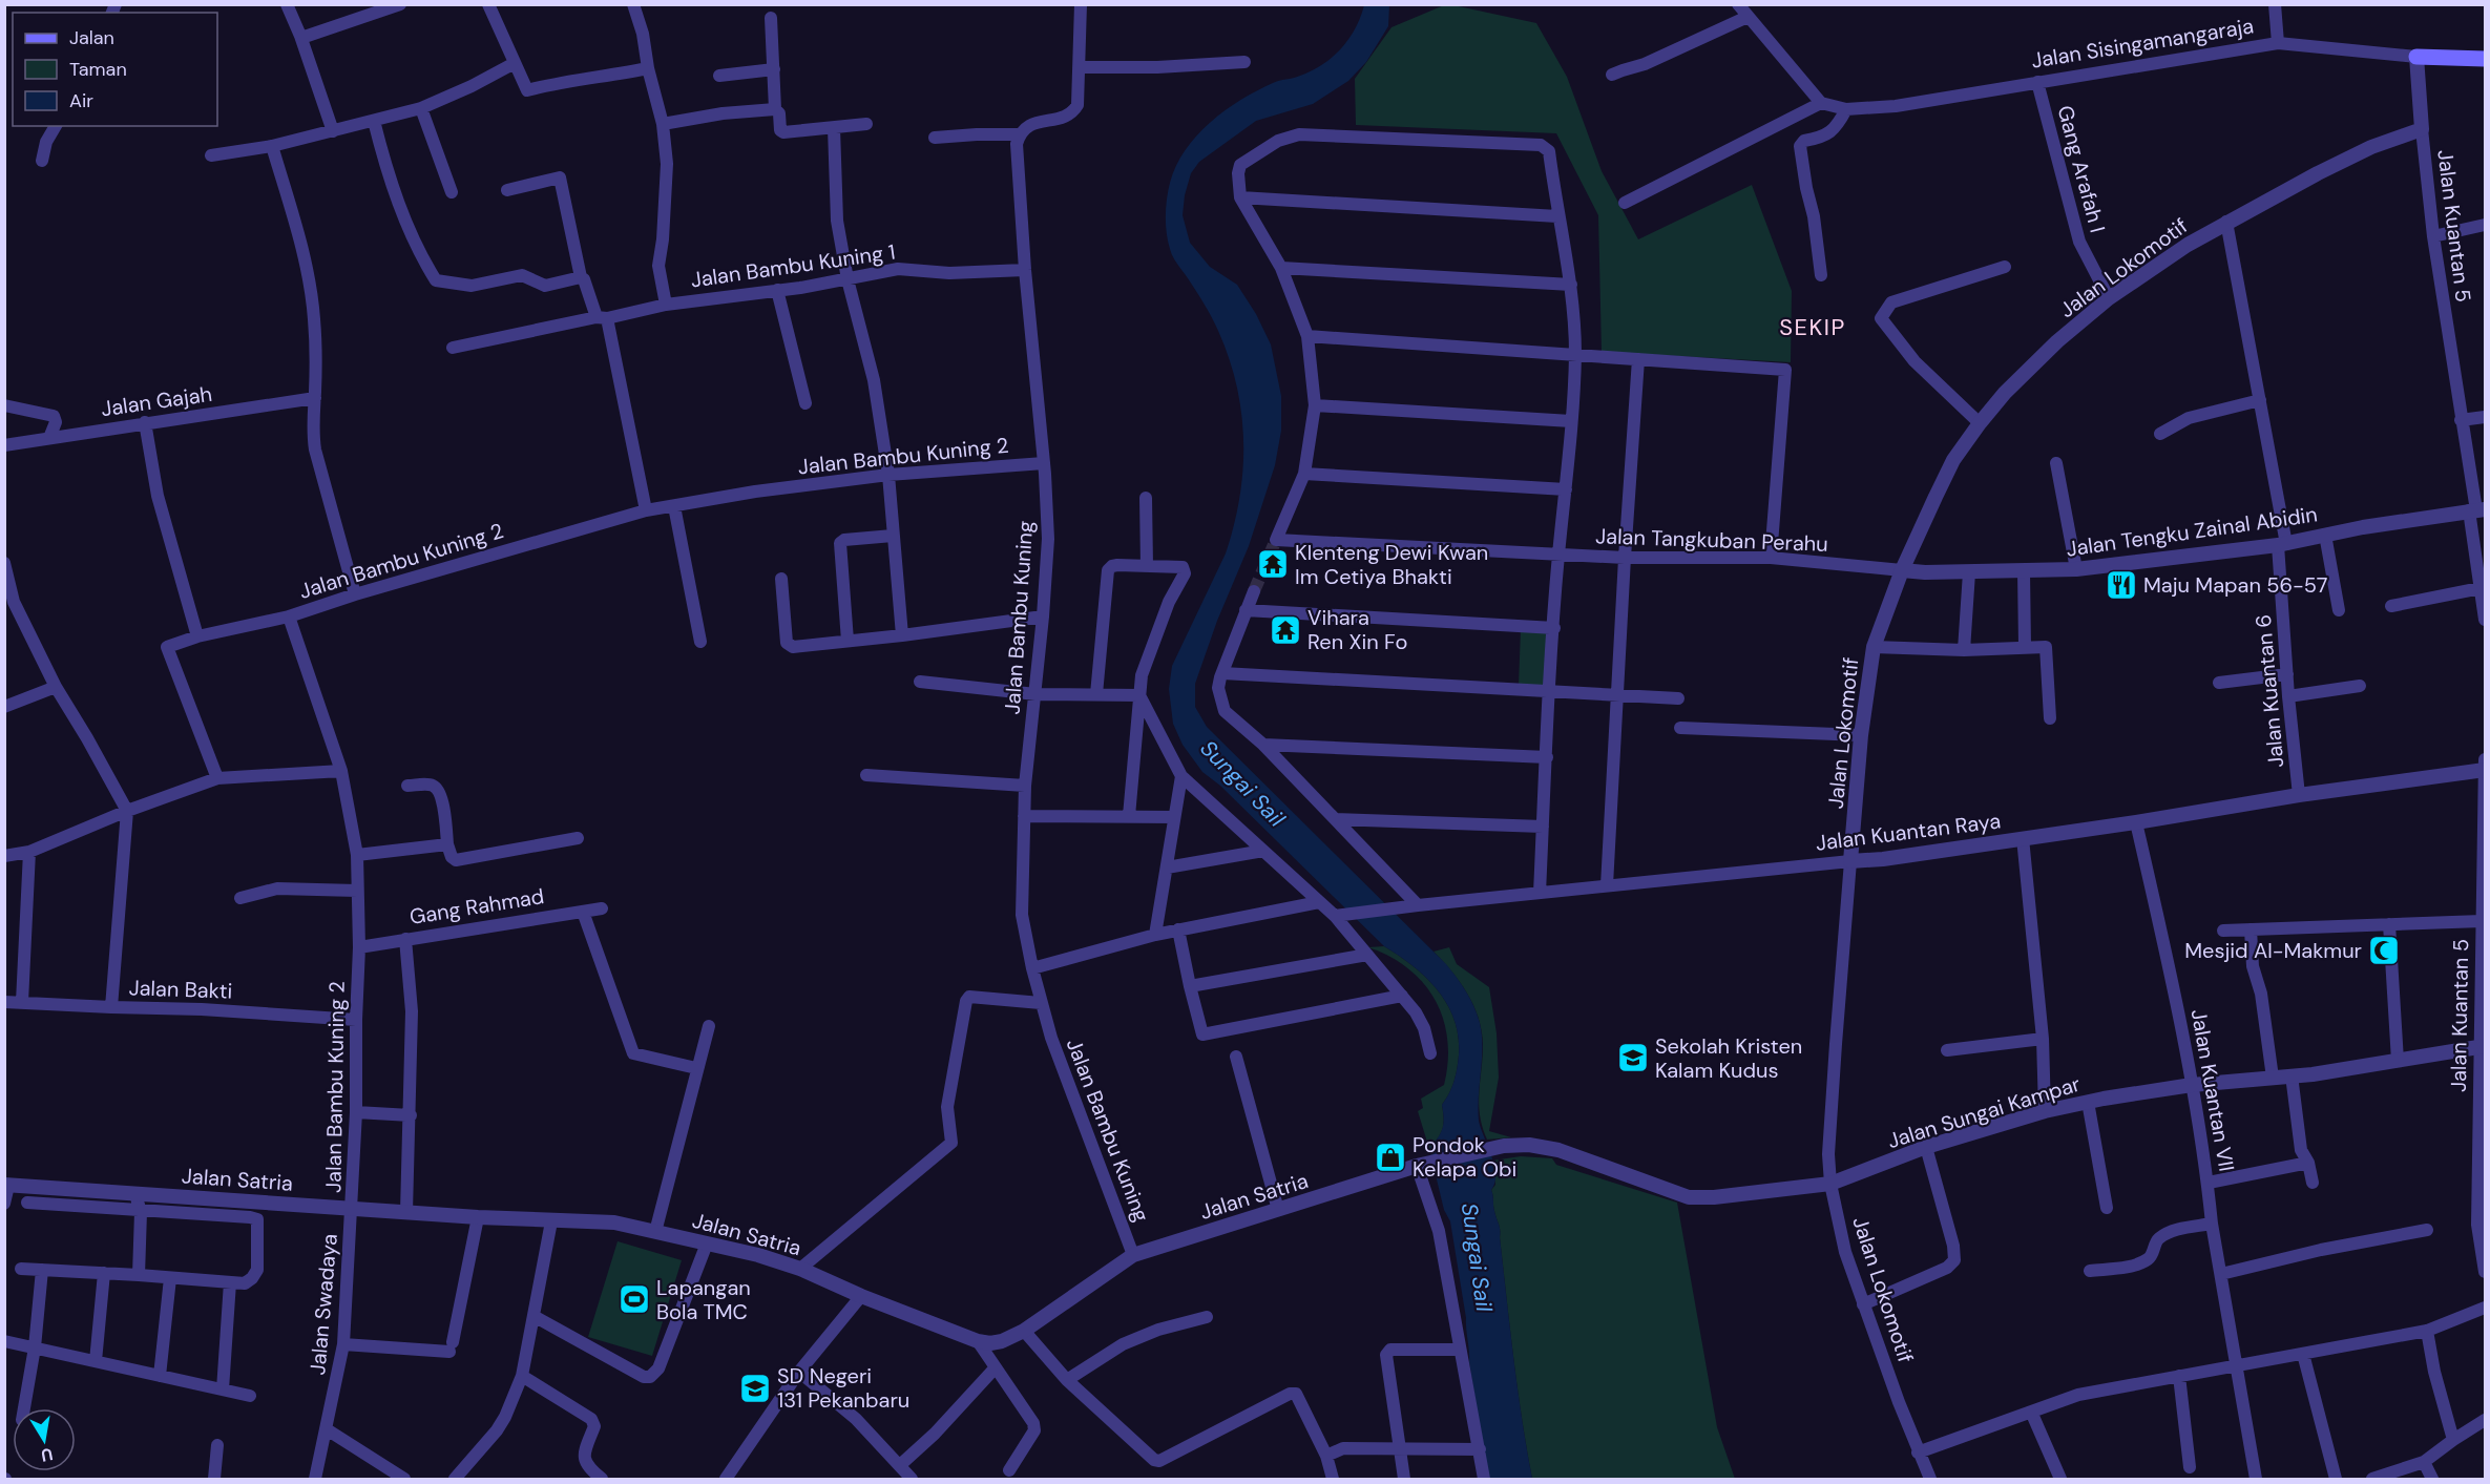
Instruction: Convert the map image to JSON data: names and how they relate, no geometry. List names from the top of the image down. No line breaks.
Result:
{"streets":{"main road":["Jalan Sisingamangaraja"],"street":["Gang Arafah I","Jalan Kuantan 5","Jalan Bambu Kuning 1","Jalan Lokomotif","Jalan Gajah","Jalan Bambu Kuning 2","Jalan Tengku Zainal Abidin","Jalan Tangkuban Perahu","Jalan Bambu Kuning","Jalan Kuantan 6","Jalan Kuantan Raya","Gang Rahmad","Jalan Bakti","Jalan Kuantan VII","Jalan Sungai Kampar","Jalan Satria","Jalan Swadaya"]},"crossings":[["Jalan Sisingamangaraja","Gang Arafah I"],["Jalan Sisingamangaraja","Jalan Kuantan 5"],["Gang Arafah I","Jalan Lokomotif"],["Jalan Kuantan 5","Jalan Lokomotif"],["Jalan Kuantan 5","Jalan Tengku Zainal Abidin"],["Jalan Kuantan 5","Jalan Kuantan Raya"],["Jalan Kuantan 5","Jalan Sungai Kampar"],["Jalan Bambu Kuning 1","Jalan Bambu Kuning"],["Jalan Lokomotif","Jalan Tengku Zainal Abidin"],["Jalan Lokomotif","Jalan Tangkuban Perahu"],["Jalan Lokomotif","Jalan Kuantan 6"],["Jalan Lokomotif","Jalan Kuantan Raya"],["Jalan Lokomotif","Jalan Sungai Kampar"],["Jalan Bambu Kuning 2","Jalan Bambu Kuning"],["Jalan Bambu Kuning 2","Gang Rahmad"],["Jalan Bambu Kuning 2","Jalan Bakti"],["Jalan Bambu Kuning 2","Jalan Satria"],["Jalan Bambu Kuning 2","Jalan Swadaya"],["Jalan Tengku Zainal Abidin","Jalan Tangkuban Perahu"],["Jalan Tengku Zainal Abidin","Jalan Kuantan 6"],["Jalan Bambu Kuning","Jalan Satria"],["Jalan Kuantan 6","Jalan Kuantan Raya"],["Jalan Kuantan Raya","Jalan Kuantan VII"],["Jalan Kuantan VII","Jalan Sungai Kampar"],["Jalan Sungai Kampar","Jalan Satria"],["Jalan Satria","Jalan Swadaya"]],"districts":["SEKIP"],"water":["Sungai Sail"],"places":{"temple":["Klenteng Dewi Kwan Im Cetiya Bhakti","Vihara Ren Xin Fo"],"restaurant":["Maju Mapan 56-57"],"mosque":["Mesjid Al-Makmur"],"school or university":["Sekolah Kristen Kalam Kudus","SD Negeri 131 Pekanbaru"],"shop":["Pondok Kelapa Obi"],"sports":["Lapangan Bola TMC"]},"legend":["Jalan","Taman","Air"],"north":"bottom"}
